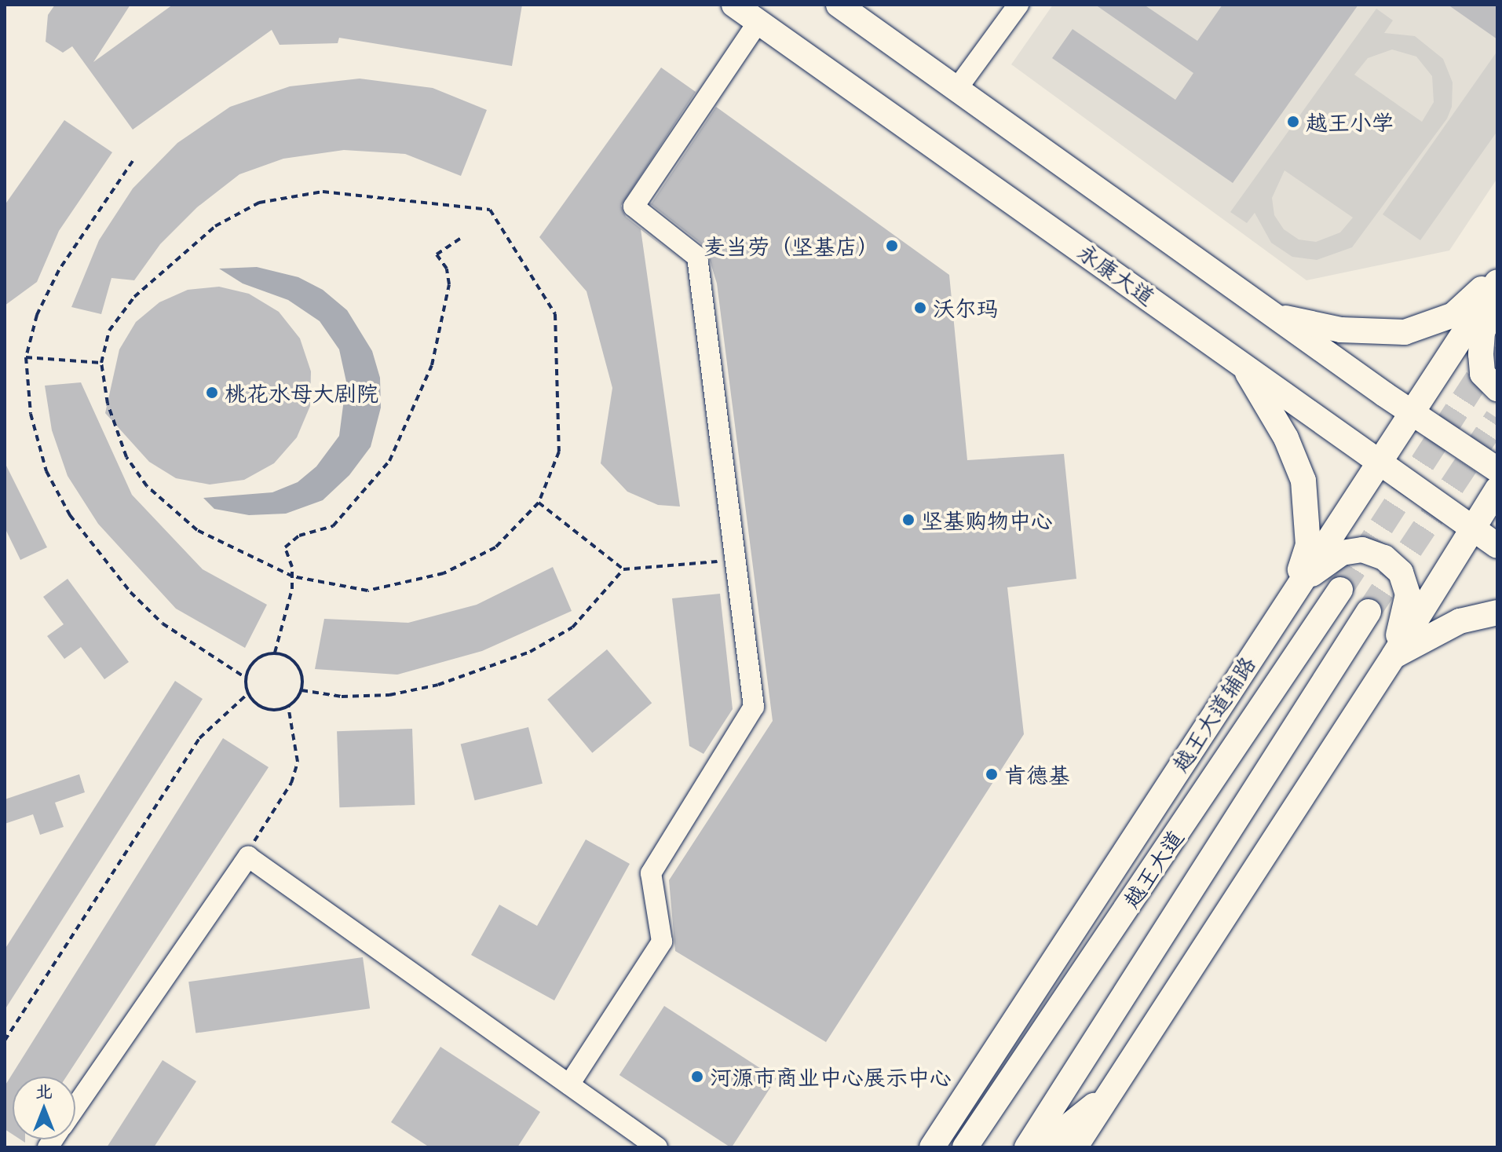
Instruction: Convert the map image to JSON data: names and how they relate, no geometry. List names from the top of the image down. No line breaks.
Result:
{"streets":{"main road":["永康大道","越王大道辅路","越王大道"]},"crossings":[["永康大道","越王大道辅路"]],"places":["越王小学","麦当劳（坚基店）","沃尔玛","桃花水母大剧院","坚基购物中心","肯德基","河源市商业中心展示中心"],"north":"top"}
